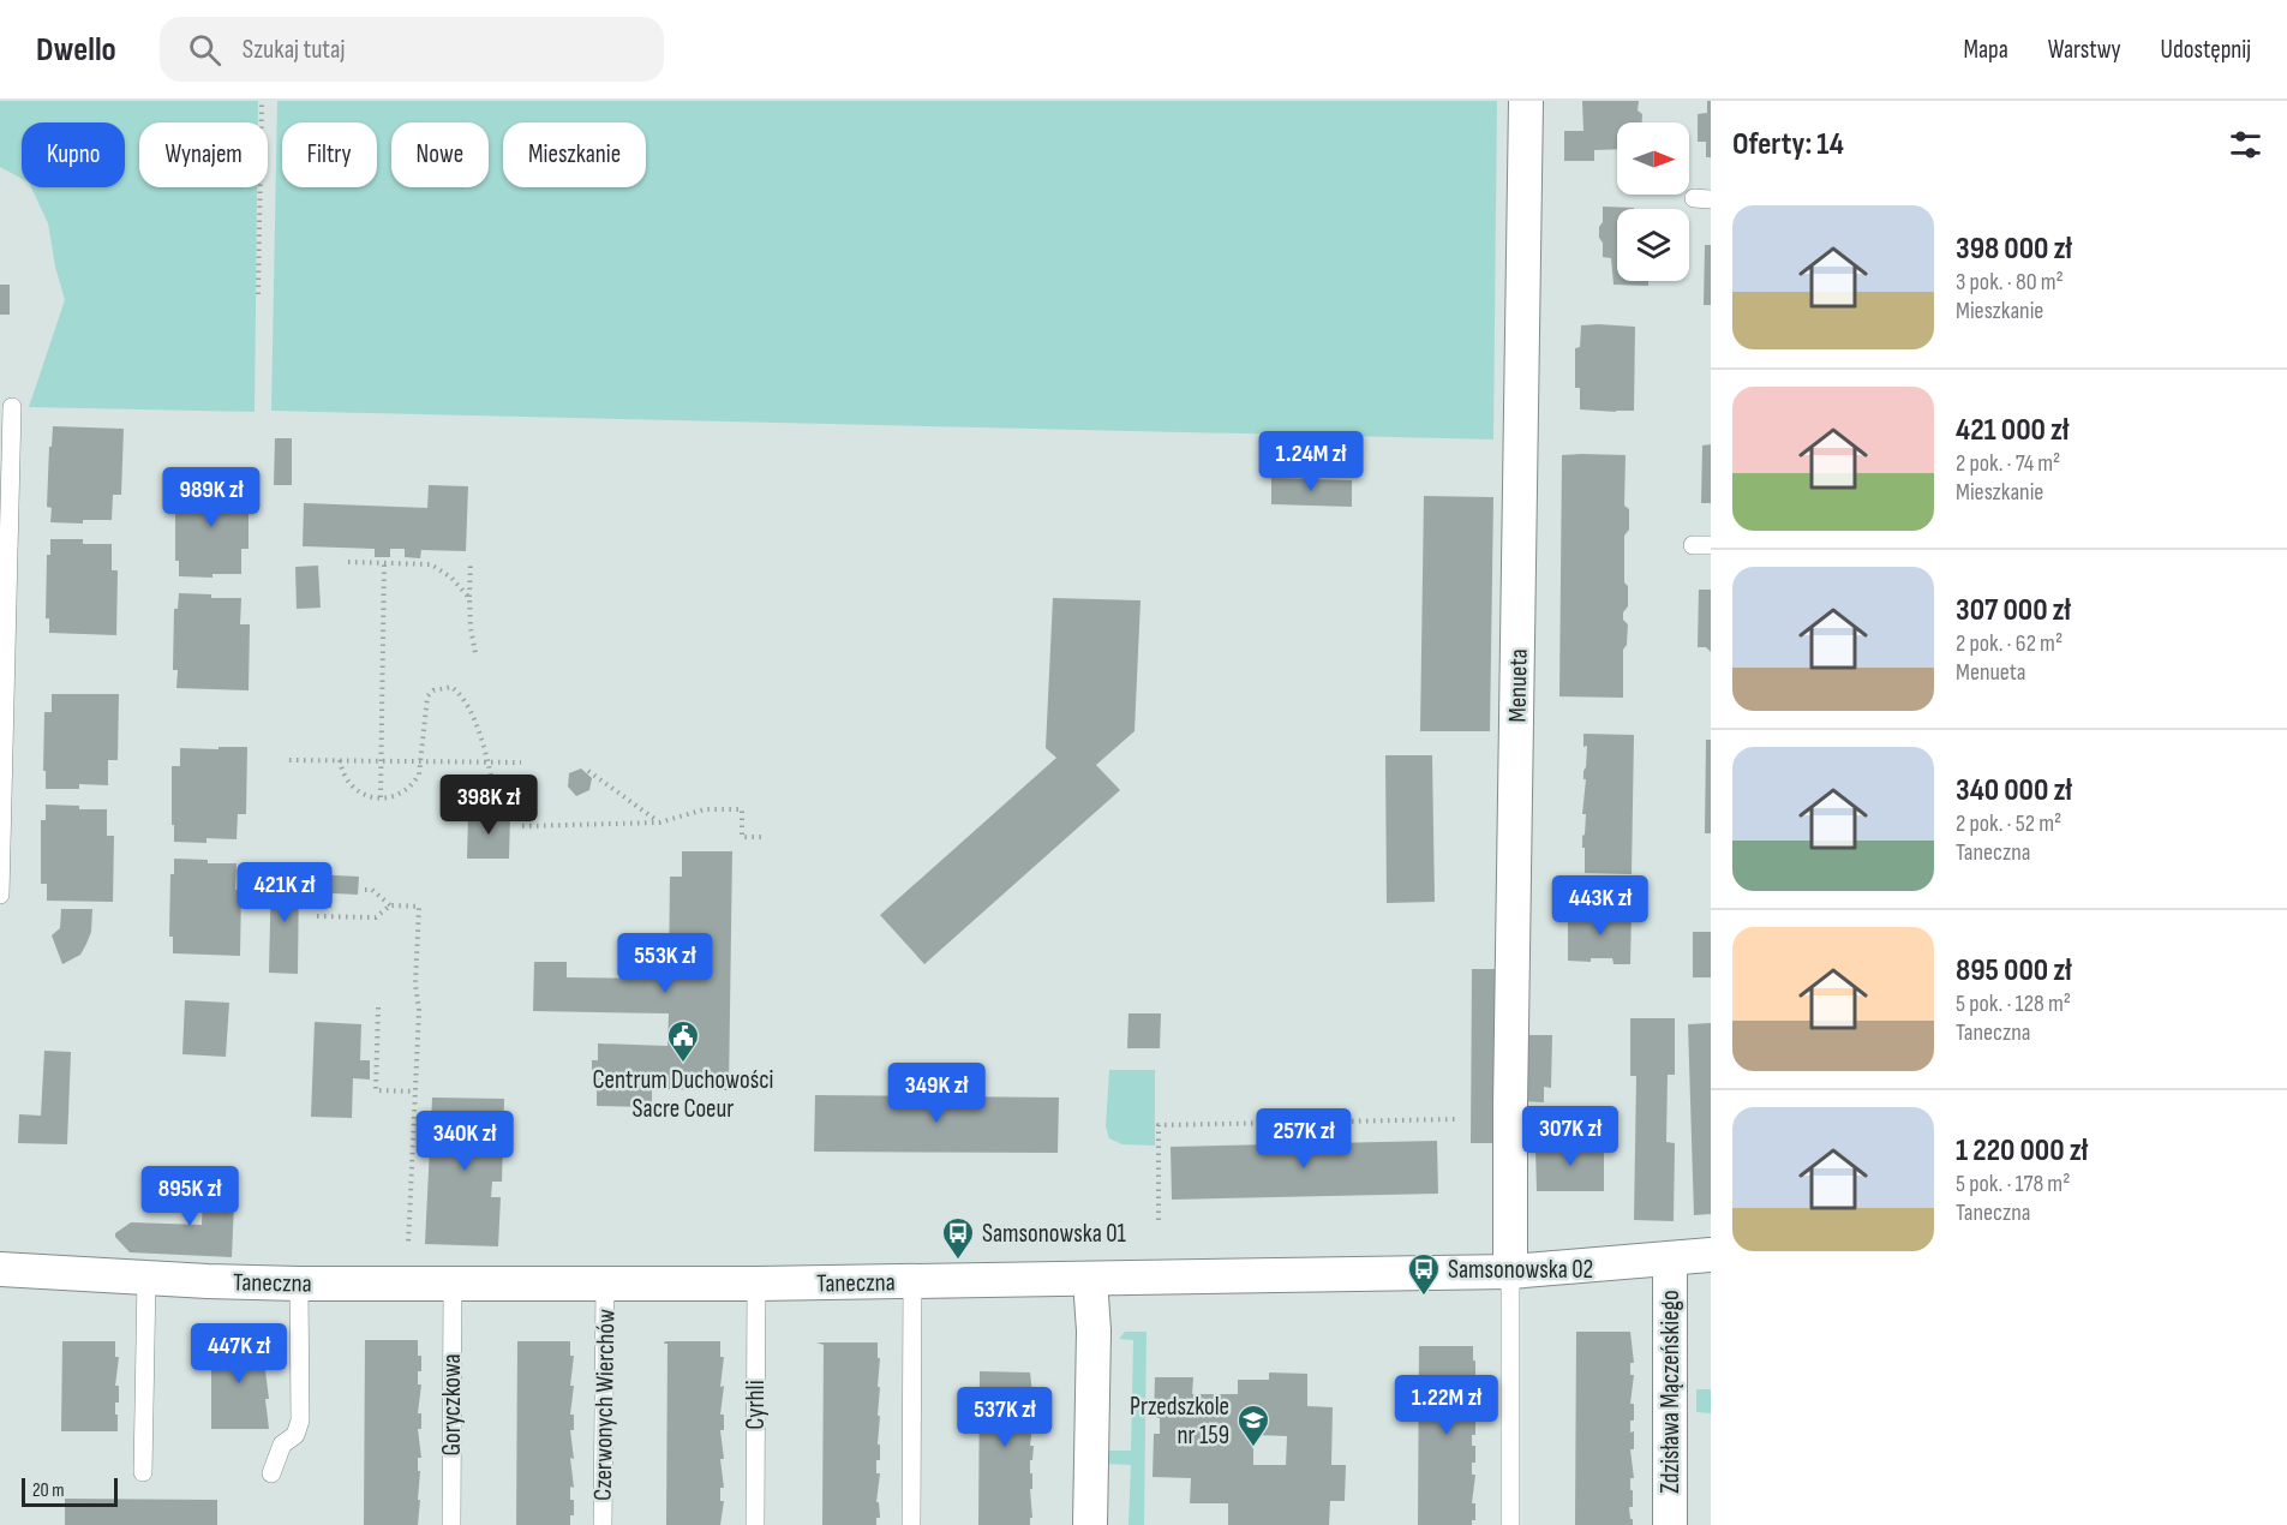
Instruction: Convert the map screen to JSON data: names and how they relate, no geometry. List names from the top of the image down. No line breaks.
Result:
{"streets":{"street":["Menueta","Taneczna","Zdzisława Mączeńskiego"],"lane":["Goryczkowa","Czerwonych Wierchów","Cyrhli"]},"crossings":[["Menueta","Taneczna"],["Taneczna","Zdzisława Mączeńskiego"],["Taneczna","Goryczkowa"],["Taneczna","Czerwonych Wierchów"],["Taneczna","Cyrhli"]],"places":{"public building":["Centrum Duchowości Sacre Coeur"],"bus stop":["Samsonowska 01","Samsonowska 02"],"school or university":["Przedszkole nr 159"]},"scale_bar":"20 m","north":"right","page":{"header":"Dwello","search":"Szukaj tutaj","nav":["Mapa","Warstwy","Udostępnij"],"heading":"Oferty: 14","chip":["Kupno","Wynajem","Filtry","Nowe","Mieszkanie"],"list":[{"name":"398 000 zł","note":"3 pok. · 80 m² · Mieszkanie"},{"name":"421 000 zł","note":"2 pok. · 74 m² · Mieszkanie"},{"name":"307 000 zł","note":"2 pok. · 62 m² · Menueta"},{"name":"340 000 zł","note":"2 pok. · 52 m² · Taneczna"},{"name":"895 000 zł","note":"5 pok. · 128 m² · Taneczna"},{"name":"1 220 000 zł","note":"5 pok. · 178 m² · Taneczna"}],"price":["1.24M zł","989K zł","398K zł","421K zł","443K zł","553K zł","349K zł","307K zł","257K zł","340K zł","895K zł","447K zł","1.22M zł","537K zł"],"scale":"20 m"}}
